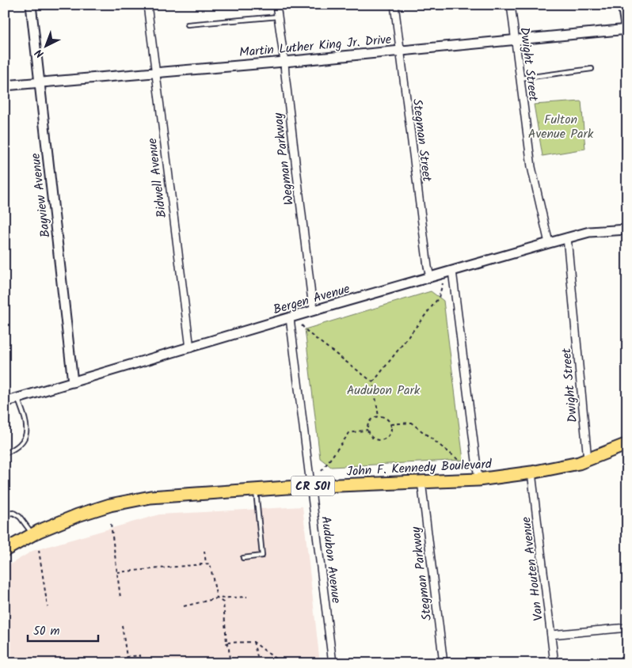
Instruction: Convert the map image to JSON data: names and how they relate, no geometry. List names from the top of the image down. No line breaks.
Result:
{"streets":{"main road":["John F. Kennedy Boulevard","CR 501"],"street":["Martin Luther King Jr. Drive","Dwight Street","Stegman Street","Wegman Parkway","Bidwell Avenue","Bayview Avenue","Bergen Avenue","Audubon Avenue","Van Houten Avenue","Stegman Parkway"]},"crossings":[["Martin Luther King Jr. Drive","Dwight Street"],["Martin Luther King Jr. Drive","Stegman Street"],["Martin Luther King Jr. Drive","Wegman Parkway"],["Martin Luther King Jr. Drive","Bidwell Avenue"],["Martin Luther King Jr. Drive","Bayview Avenue"],["Dwight Street","Bergen Avenue"],["Dwight Street","John F. Kennedy Boulevard"],["Stegman Street","Bergen Avenue"],["Wegman Parkway","Bergen Avenue"],["Bidwell Avenue","Bergen Avenue"],["Bayview Avenue","Bergen Avenue"],["Bergen Avenue","Audubon Avenue"],["John F. Kennedy Boulevard","Audubon Avenue"],["John F. Kennedy Boulevard","Van Houten Avenue"],["John F. Kennedy Boulevard","Stegman Parkway"]],"parks":["Fulton Avenue Park","Audubon Park"],"scale_bar":"50 m","north":"bottom left"}
